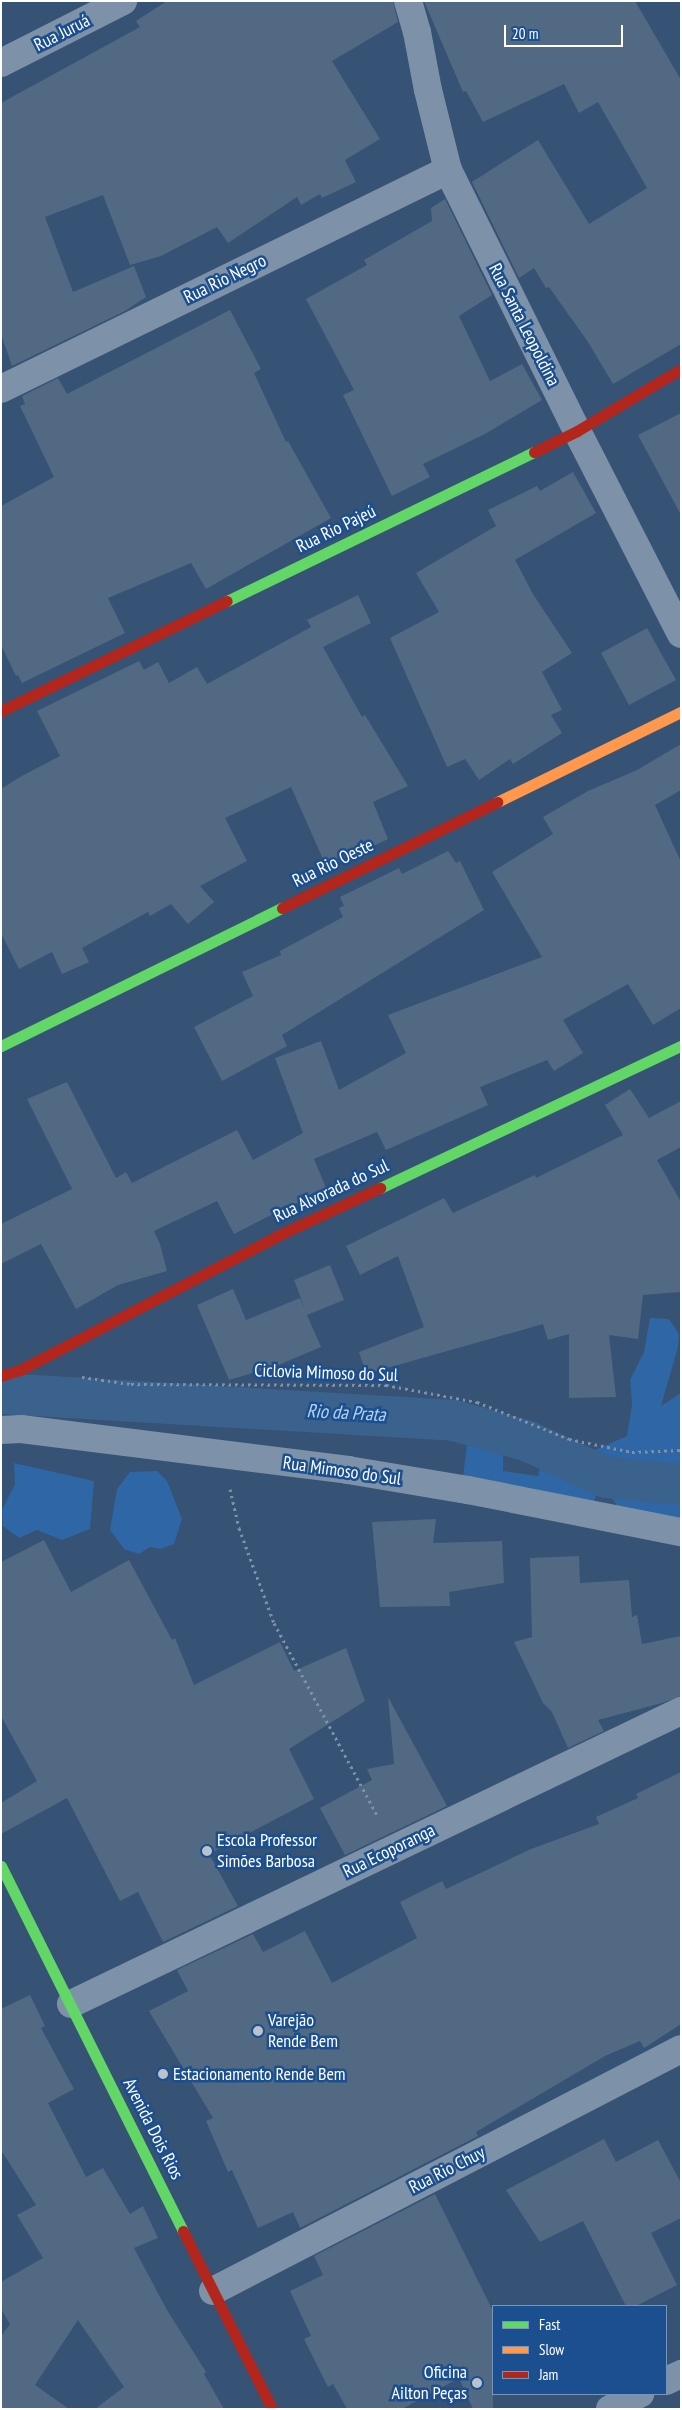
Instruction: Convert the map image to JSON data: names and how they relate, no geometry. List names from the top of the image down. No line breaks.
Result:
{"streets":{"street":["Rua Juruá","Rua Rio Negro","Rua Santa Leopoldina","Rua Rio Pajeú","Rua Rio Oeste","Rua Alvorada do Sul","Rua Mimoso do Sul","Rua Ecoporanga","Avenida Dois Rios","Rua Rio Chuy"],"path":["Ciclovia Mimoso do Sul"]},"crossings":[["Rua Rio Negro","Rua Santa Leopoldina"],["Rua Santa Leopoldina","Rua Rio Pajeú"],["Rua Ecoporanga","Avenida Dois Rios"],["Avenida Dois Rios","Rua Rio Chuy"]],"water":["Rio da Prata"],"places":["Escola Professor Simões Barbosa","Varejão Rende Bem","Estacionamento Rende Bem","Oficina Ailton Peças"],"legend":["Fast","Slow","Jam"],"scale_bar":"20 m"}
